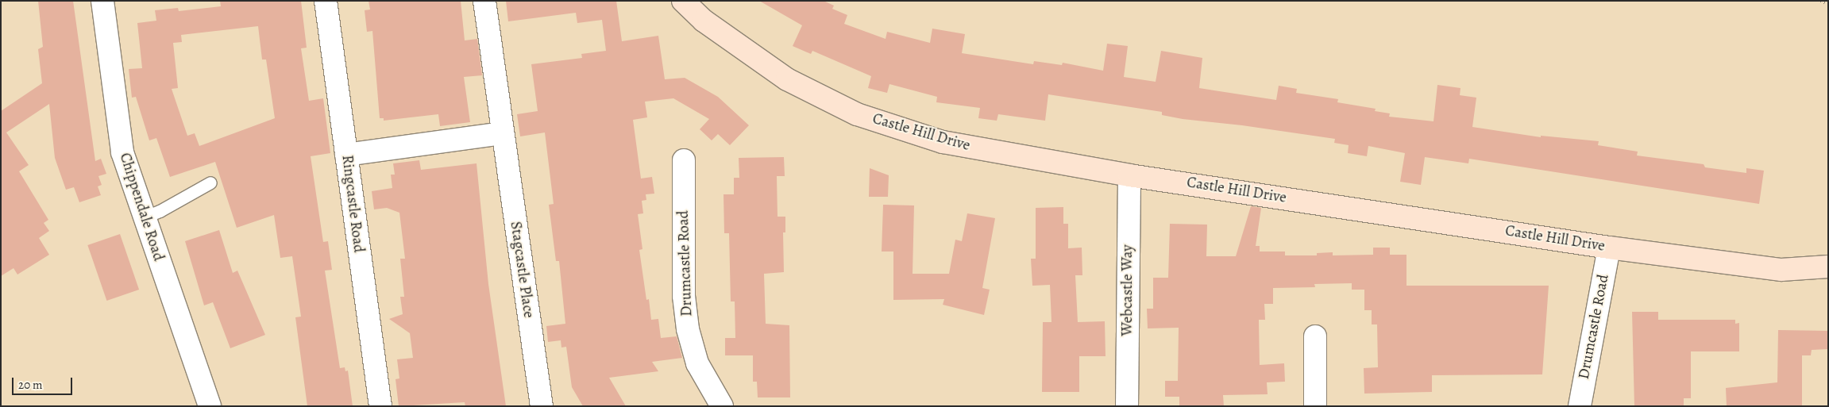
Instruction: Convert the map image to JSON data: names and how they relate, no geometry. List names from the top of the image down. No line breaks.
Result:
{"streets":{"street":["Castle Hill Drive","Ringcastle Road","Chippendale Road","Drumcastle Road","Stagcastle Place","Webcastle Way"]},"crossings":[["Castle Hill Drive","Drumcastle Road"],["Castle Hill Drive","Webcastle Way"]],"scale_bar":"20 m"}
